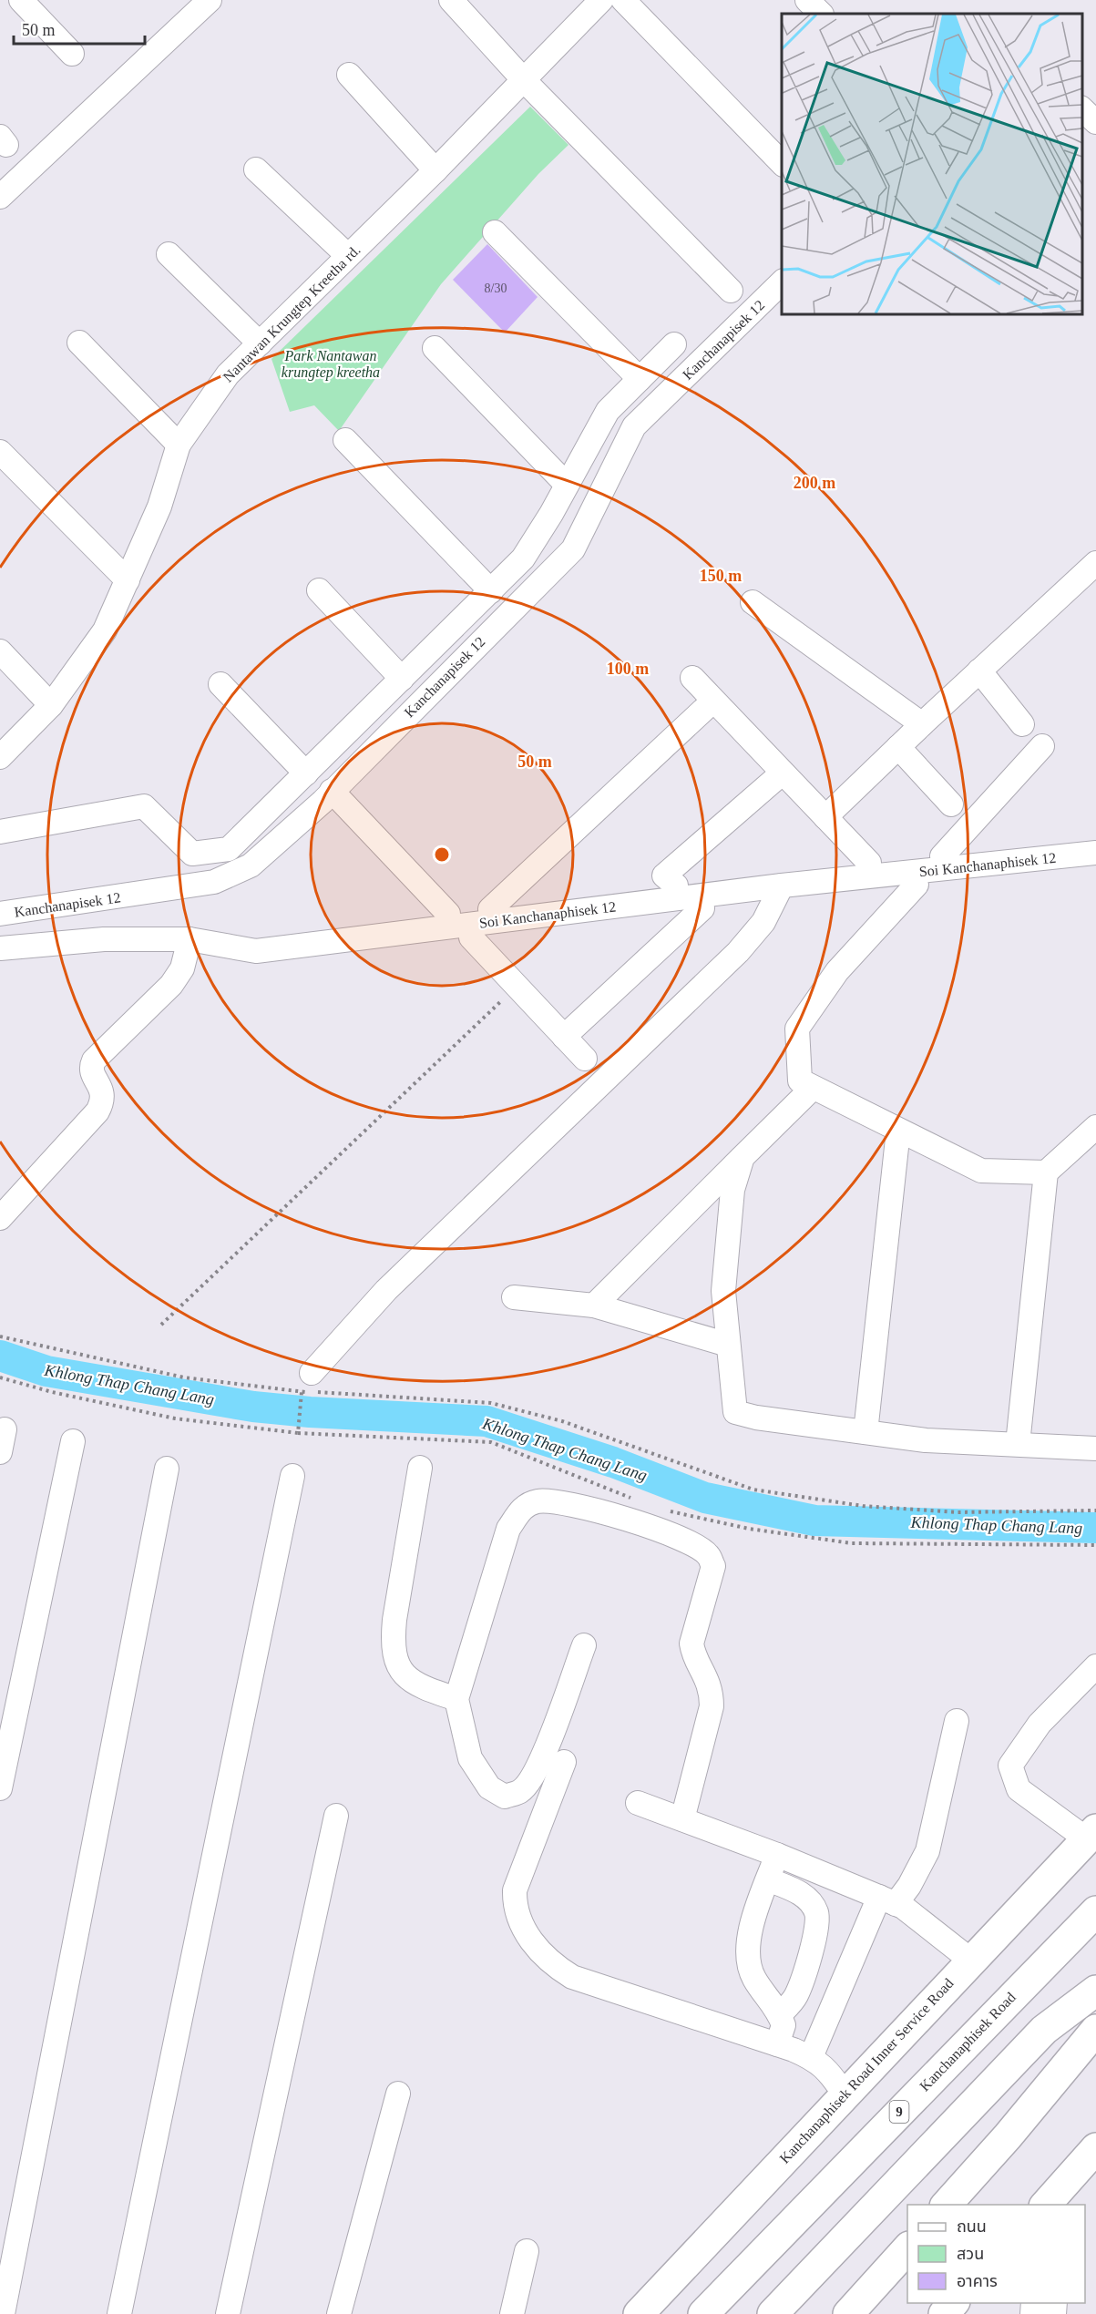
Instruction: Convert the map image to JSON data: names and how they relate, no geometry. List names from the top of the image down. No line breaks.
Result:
{"streets":{"main road":["Kanchanaphisek Road","Kanchanaphisek Road Inner Service Road","9"],"street":["Nantawan Krungtep Kreetha rd.","Kanchanapisek 12","Soi Kanchanaphisek 12"]},"water":["Khlong Thap Chang Lang"],"parks":["Park Nantawan krungtep kreetha"],"house_numbers":["8/30"],"legend":["ถนน","สวน","อาคาร"],"scale_bar":"50 m","rings":["200 m","150 m","100 m","50 m"]}
